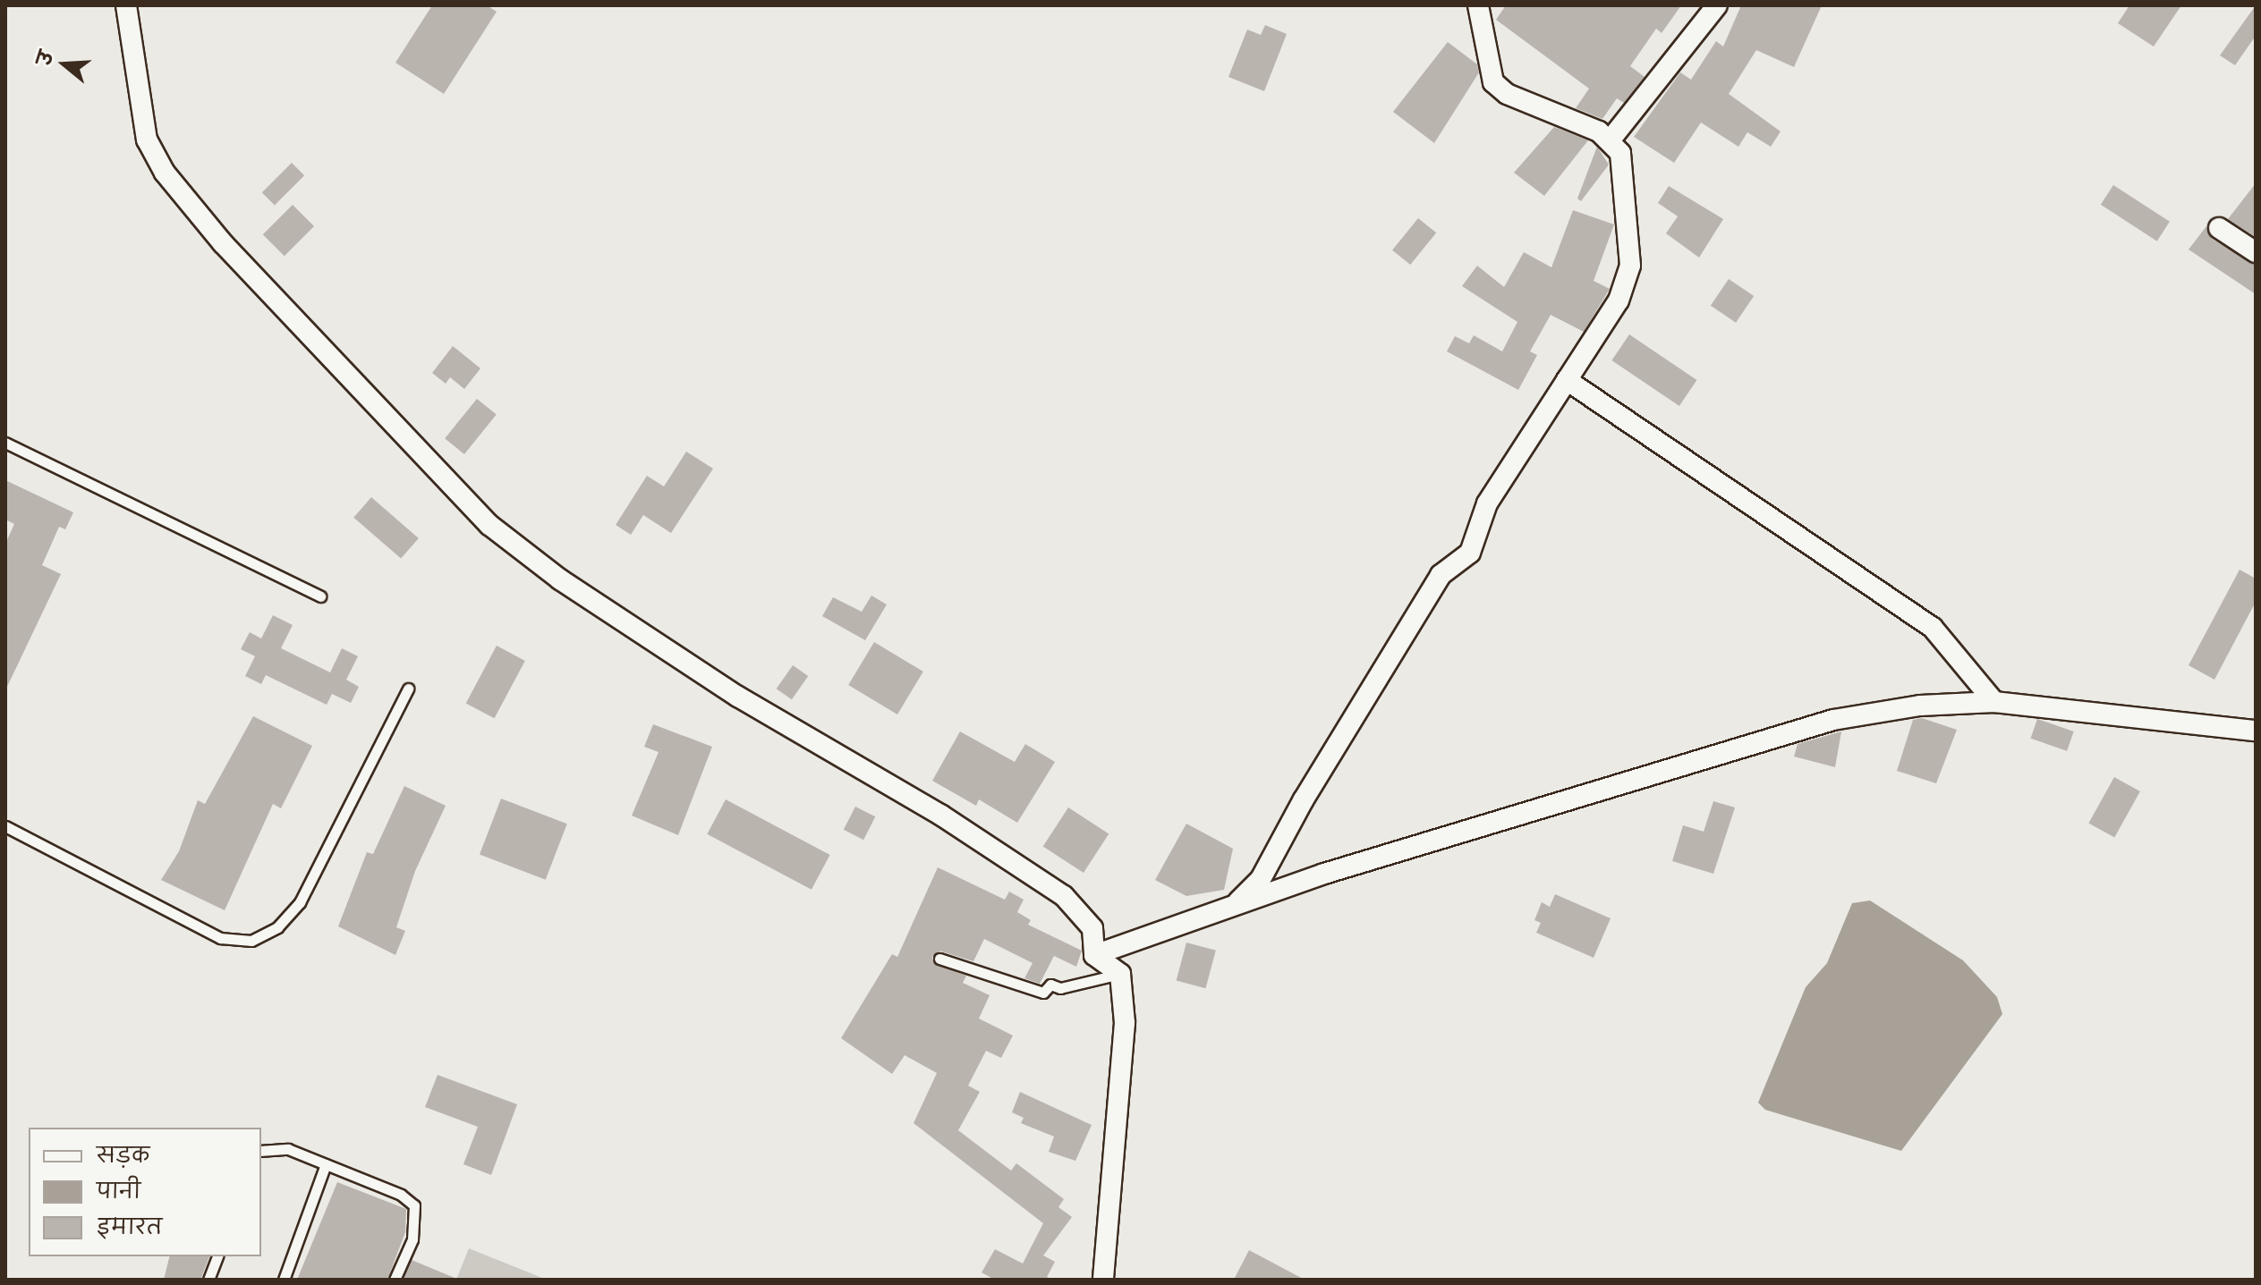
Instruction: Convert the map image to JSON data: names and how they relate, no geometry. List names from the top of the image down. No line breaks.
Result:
{"legend":["सड़क","पानी","इमारत"],"north":"left"}
